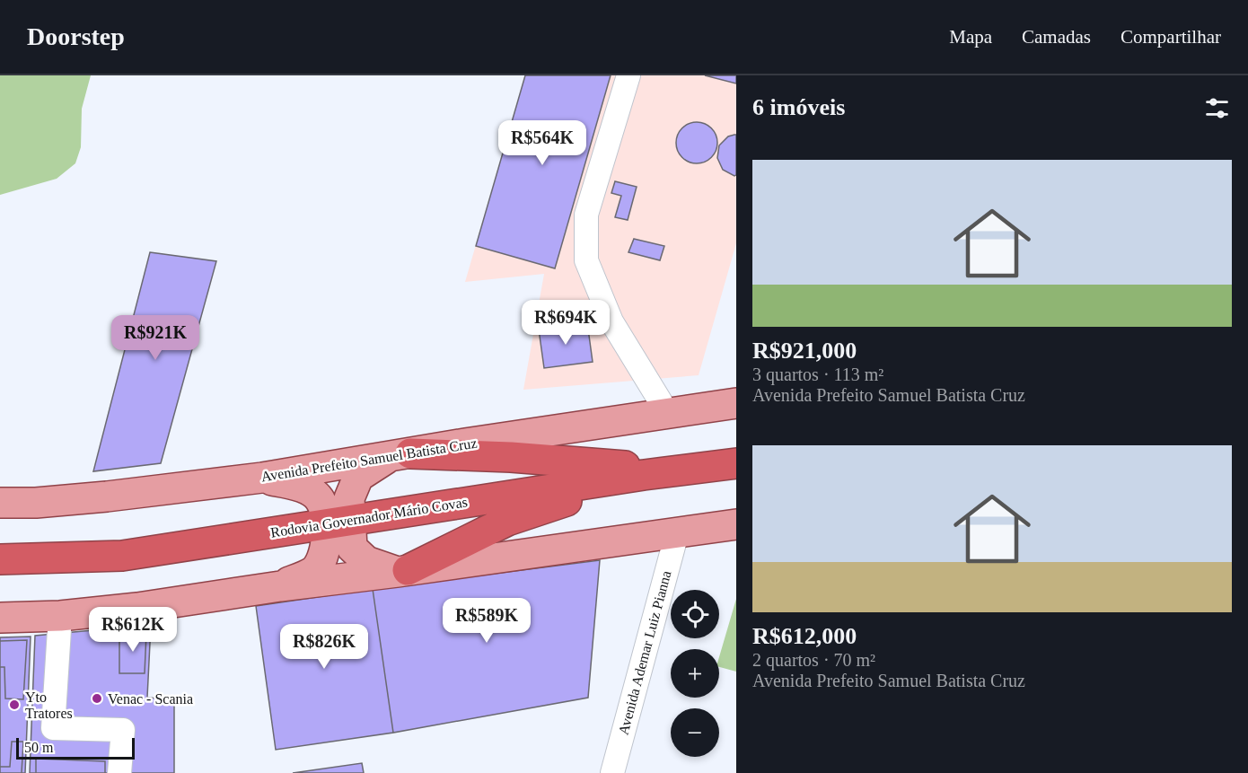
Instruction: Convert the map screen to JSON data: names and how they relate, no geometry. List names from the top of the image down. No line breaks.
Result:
{"streets":{"highway":["Rodovia Governador Mário Covas"],"main road":["Avenida Prefeito Samuel Batista Cruz"],"street":["Avenida Ademar Luiz Pianna"]},"places":["Venac - Scania","Yto Tratores"],"scale_bar":"50 m","page":{"header":"Doorstep","nav":["Mapa","Camadas","Compartilhar"],"heading":"6 imóveis","price":["R$564K","R$694K","R$921K","R$589K","R$612K","R$826K"],"list":[{"name":"R$921,000","note":"3 quartos · 113 m² · Avenida Prefeito Samuel Batista Cruz"},{"name":"R$612,000","note":"2 quartos · 70 m² · Avenida Prefeito Samuel Batista Cruz"}],"map_buttons":["+","−"],"scale":"50 m"}}
